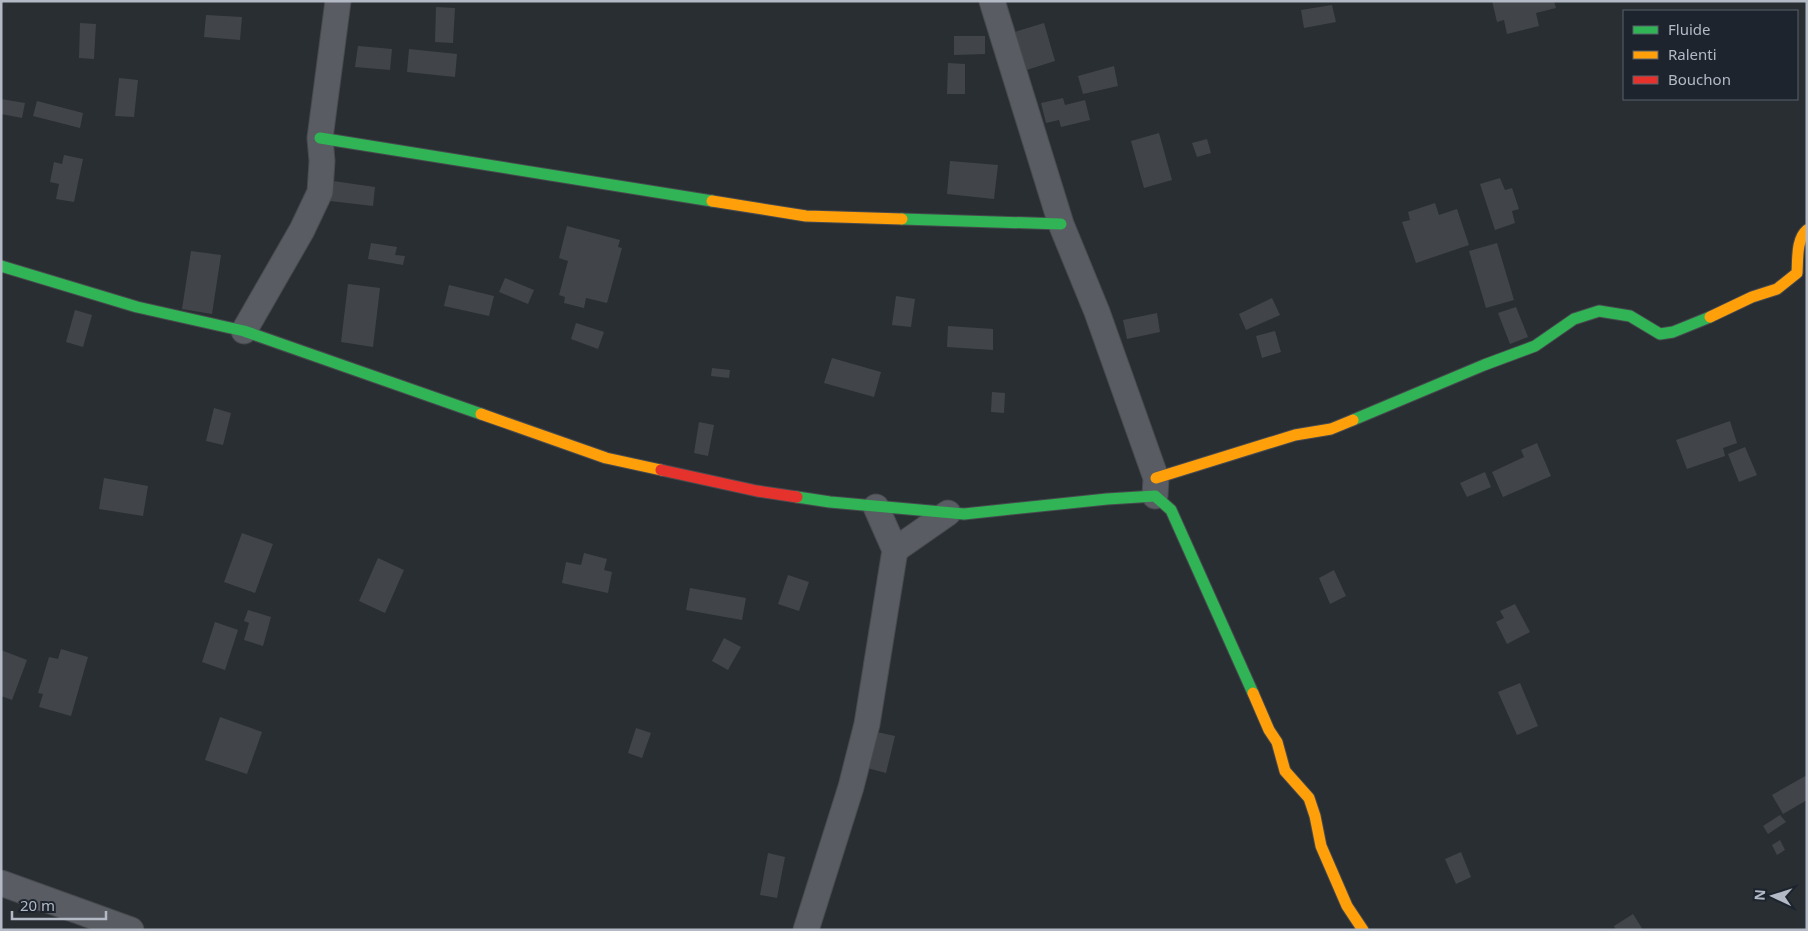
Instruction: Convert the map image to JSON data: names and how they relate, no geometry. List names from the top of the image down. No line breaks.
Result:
{"legend":["Fluide","Ralenti","Bouchon"],"scale_bar":"20 m","north":"left"}
